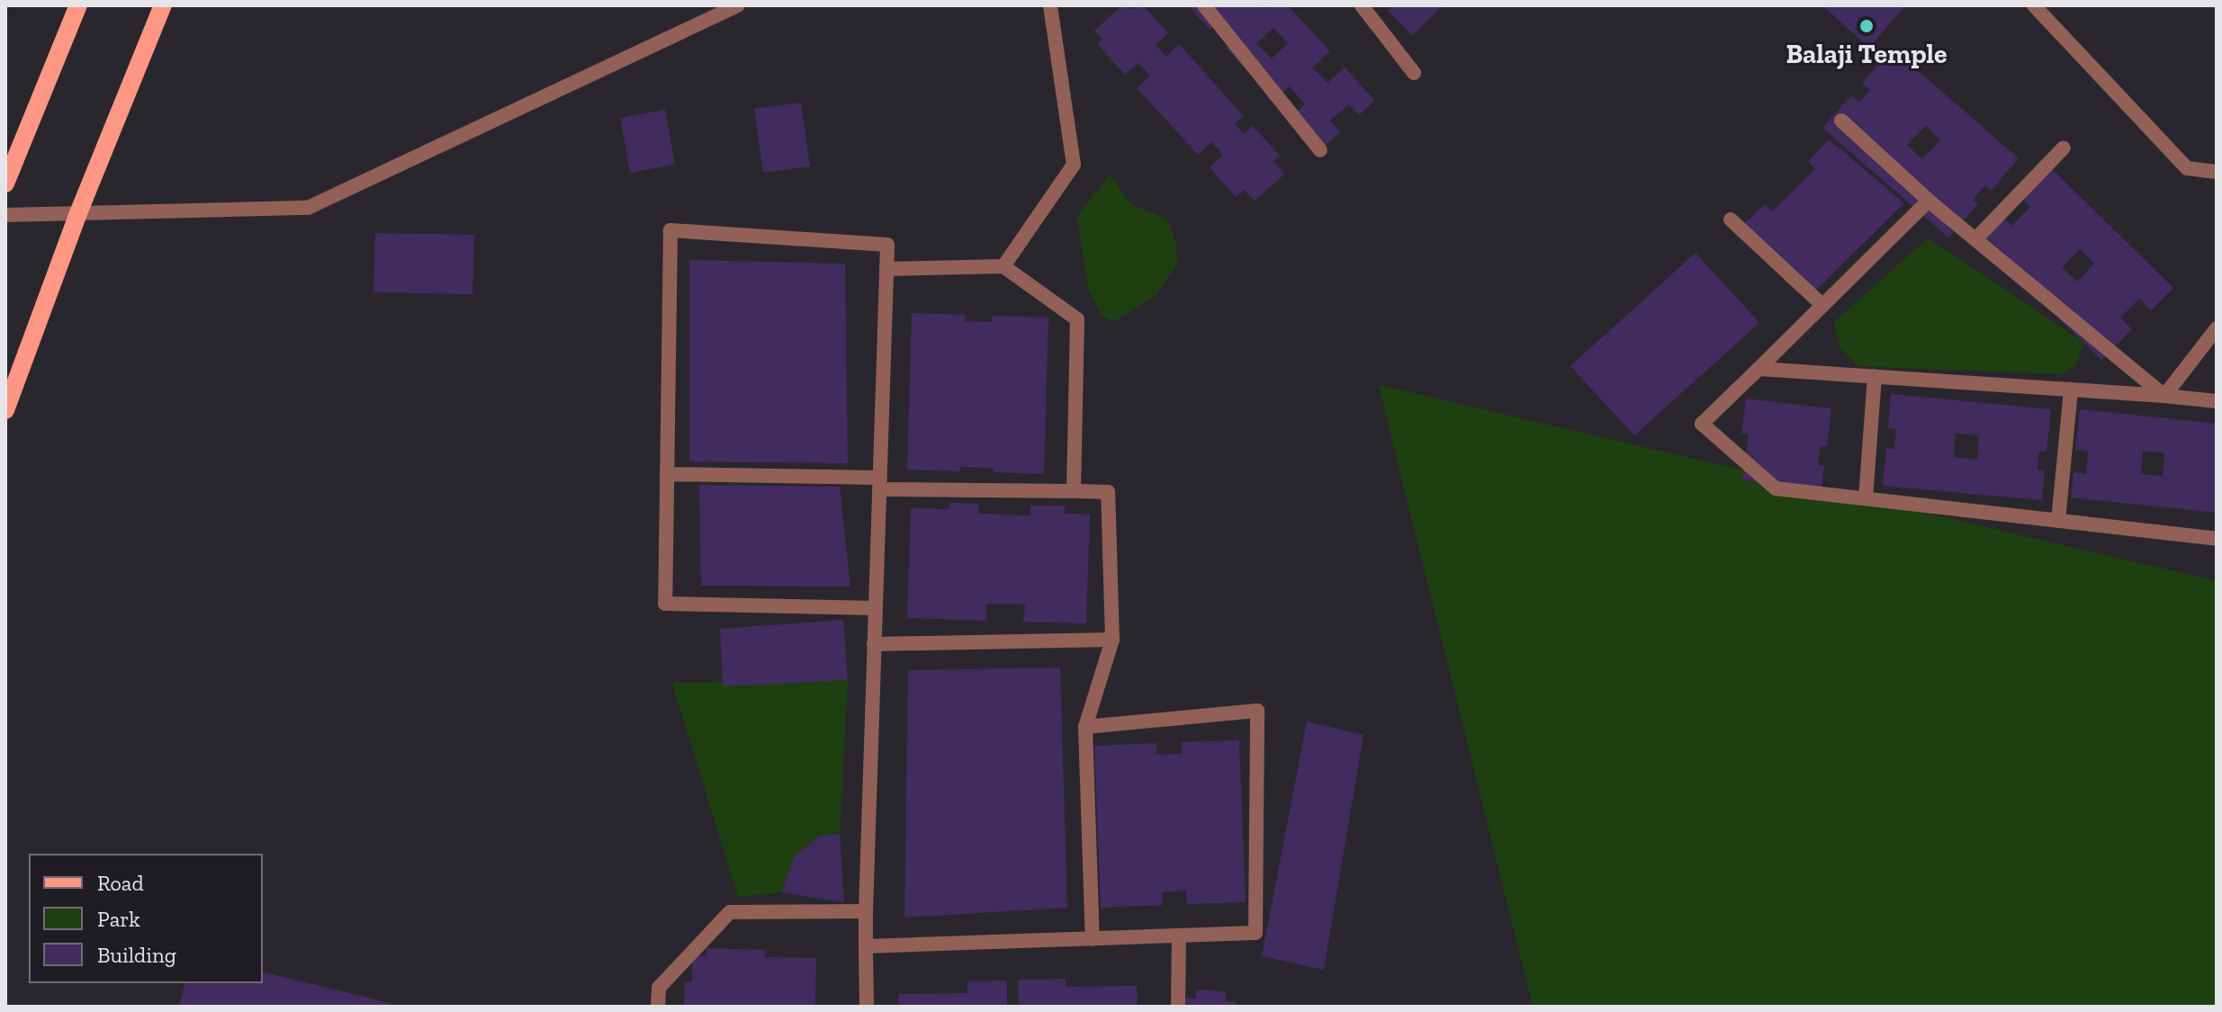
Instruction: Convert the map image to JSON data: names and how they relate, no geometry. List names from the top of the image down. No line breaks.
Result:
{"places":["Balaji Temple"],"legend":["Road","Park","Building"]}
